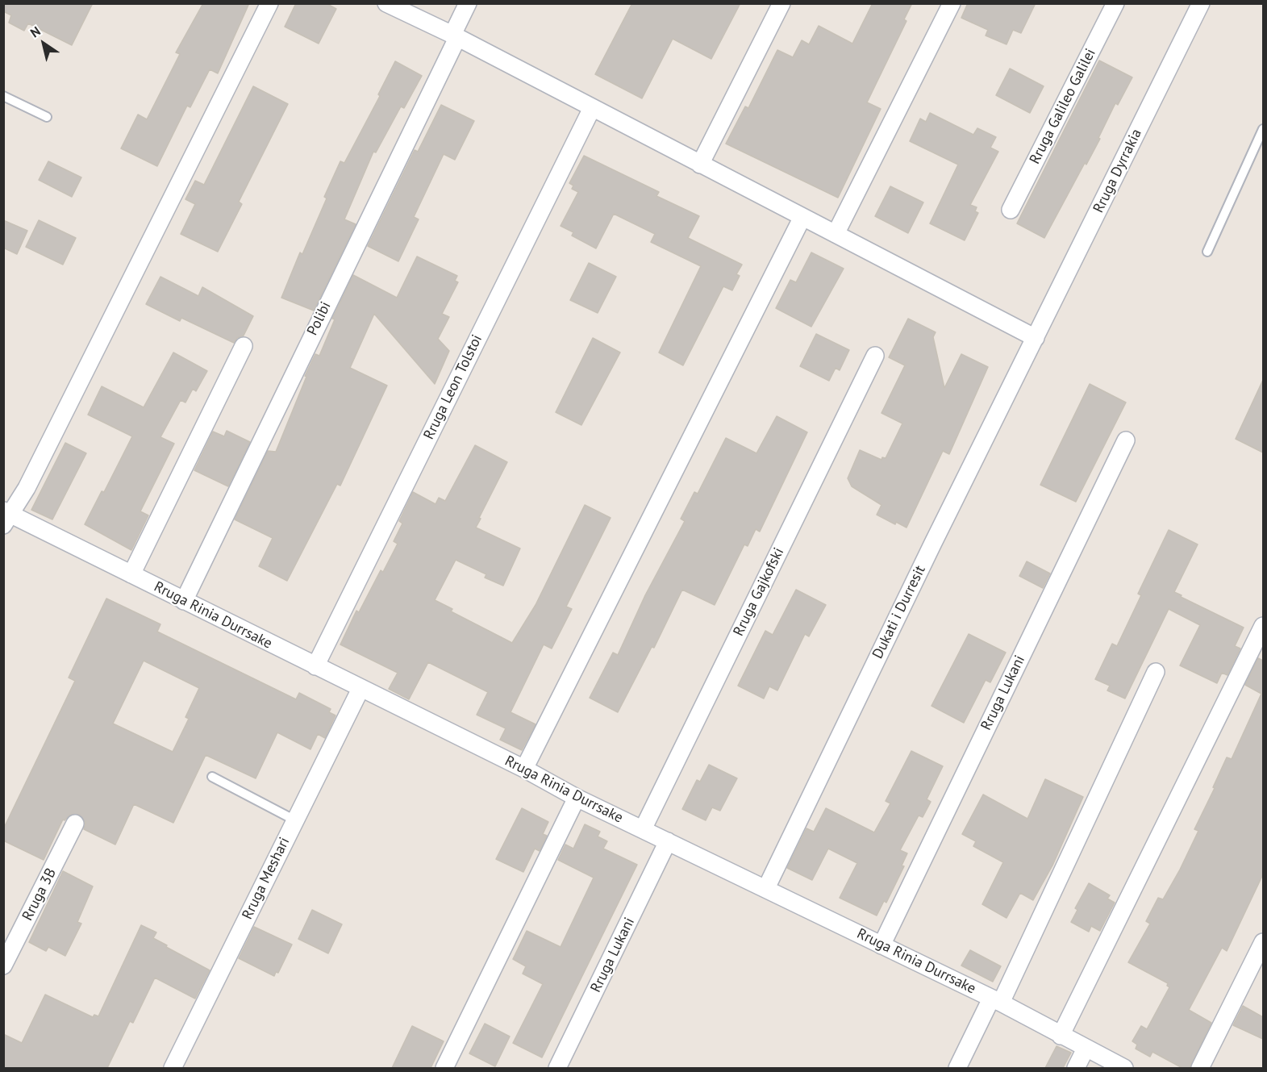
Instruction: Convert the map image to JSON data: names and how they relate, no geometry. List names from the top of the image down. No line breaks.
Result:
{"streets":{"street":["Rruga Galileo Galilei","Rruga Dyrrakia","Polibi","Rruga Leon Tolstoi","Rruga Gajkofski","Dukati i Durresit","Rruga Rinia Durrsake","Rruga Lukani","Rruga Meshari","Rruga 3B"]},"crossings":[["Rruga Dyrrakia","Dukati i Durresit"],["Polibi","Rruga Rinia Durrsake"],["Rruga Leon Tolstoi","Rruga Rinia Durrsake"],["Rruga Gajkofski","Rruga Rinia Durrsake"],["Dukati i Durresit","Rruga Rinia Durrsake"],["Rruga Rinia Durrsake","Rruga Lukani"],["Rruga Rinia Durrsake","Rruga Meshari"]],"north":"top left"}
